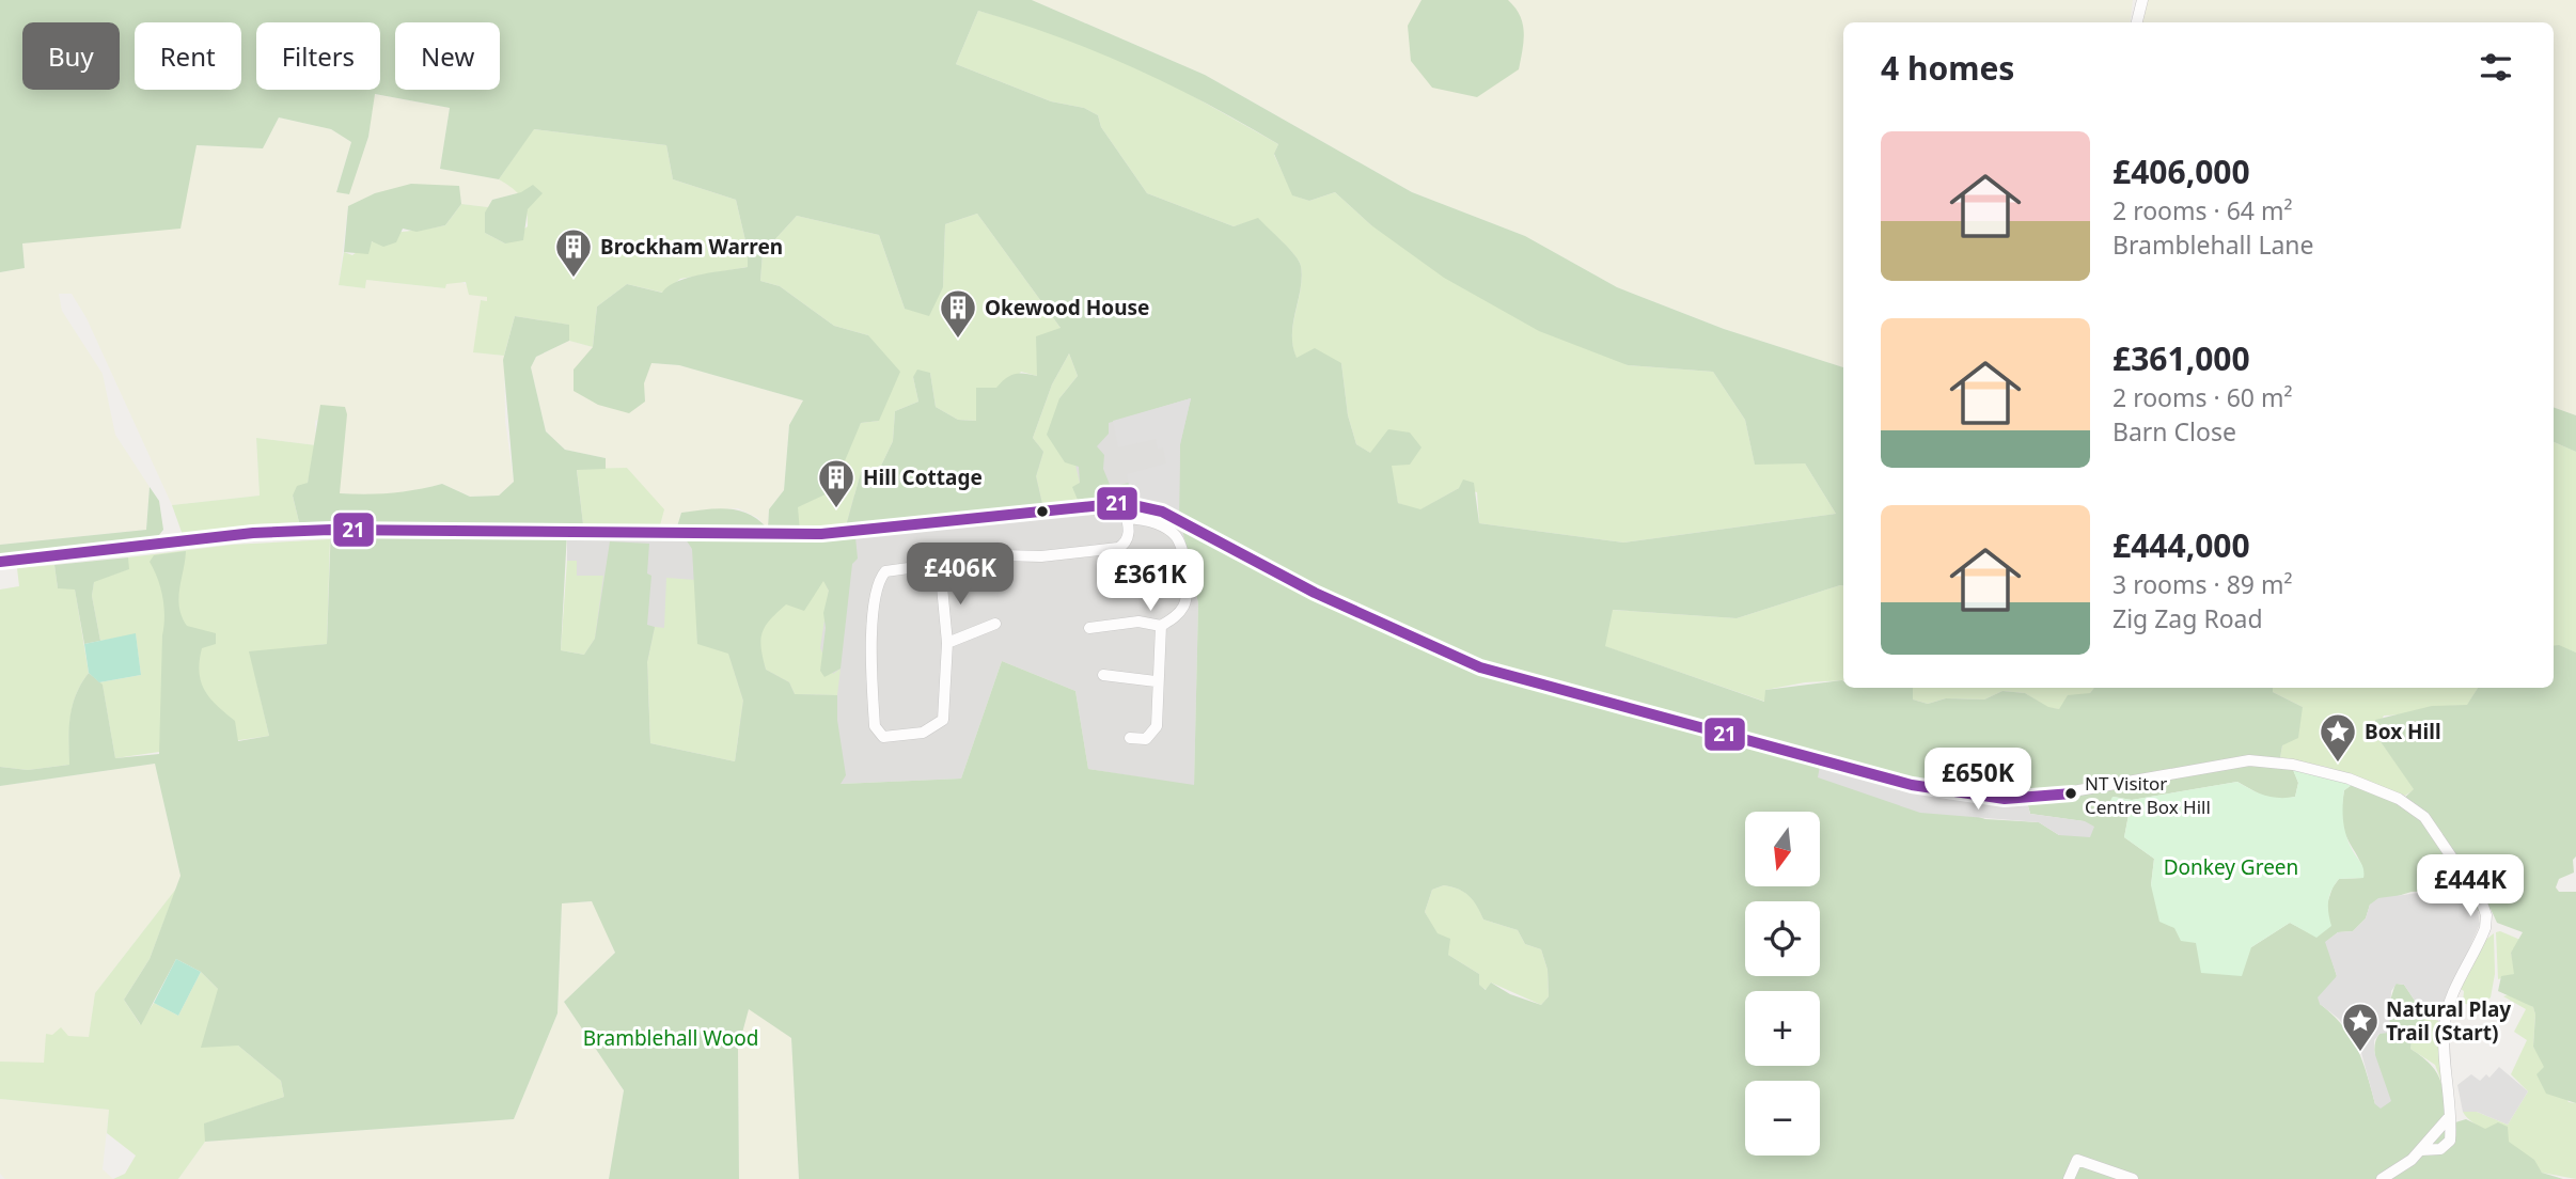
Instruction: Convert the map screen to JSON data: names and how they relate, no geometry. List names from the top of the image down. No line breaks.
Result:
{"parks":["Donkey Green","Bramblehall Wood"],"places":{"building":["Brockham Warren","Okewood House","Hill Cottage"],"place":["Box Hill","Natural Play Trail (Start)"],"other":["NT Visitor Centre Box Hill"]},"lines":["transit line 21"],"north":"bottom","page":{"chip":["Buy","Rent","Filters","New"],"heading":"4 homes","list":[{"name":"£406,000","note":"2 rooms · 64 m² · Bramblehall Lane"},{"name":"£361,000","note":"2 rooms · 60 m² · Barn Close"},{"name":"£444,000","note":"3 rooms · 89 m² · Zig Zag Road"}],"price":["£406K","£361K","£650K","£444K"],"map_buttons":["+","−"]}}
